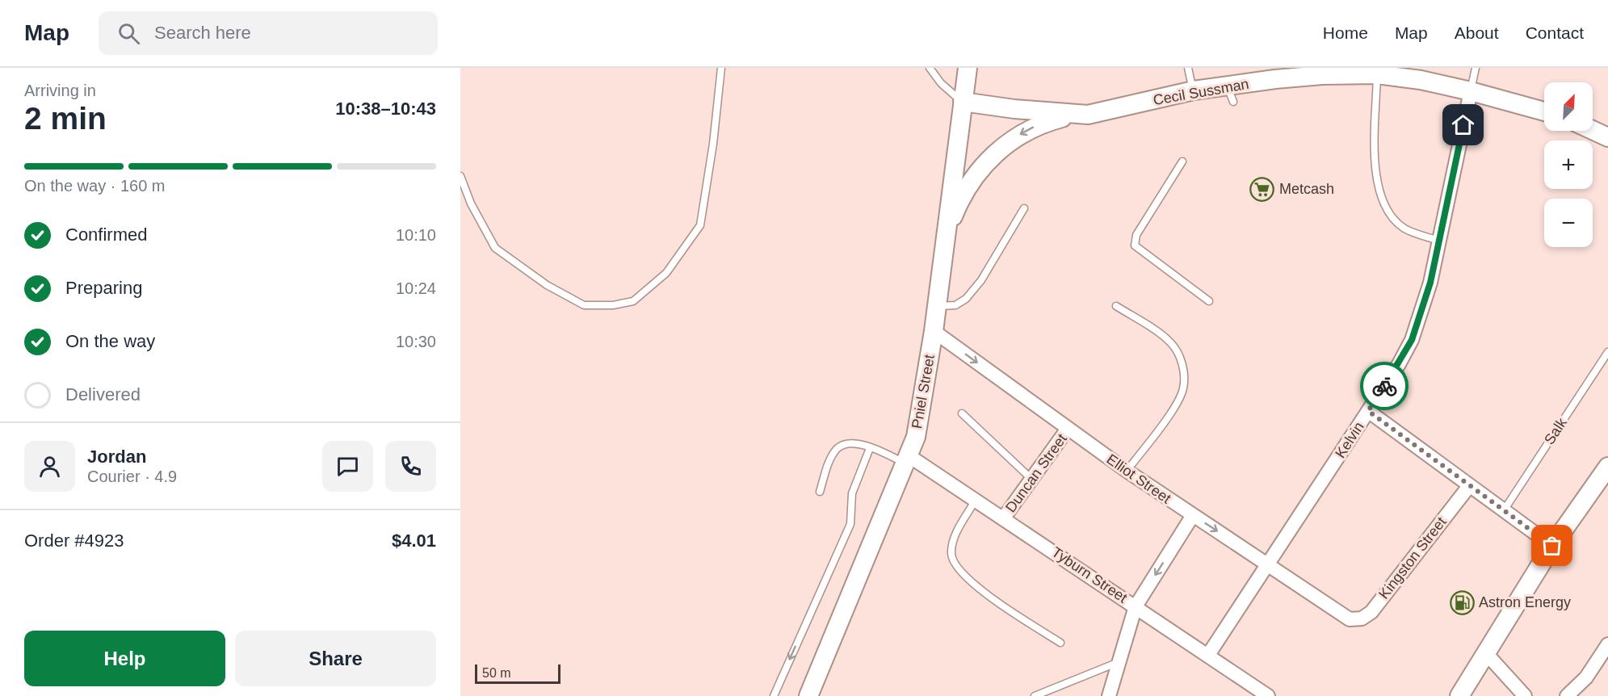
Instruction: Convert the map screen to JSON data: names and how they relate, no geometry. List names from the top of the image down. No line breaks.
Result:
{"streets":{"main road":["Cecil Sussman","Pniel Street"],"street":["Kelvin","Duncan Street","Elliot Street","Kingston Street","Tyburn Street"],"lane":["Salk"]},"crossings":[["Cecil Sussman","Pniel Street"],["Cecil Sussman","Kelvin"],["Pniel Street","Elliot Street"],["Pniel Street","Tyburn Street"],["Kelvin","Elliot Street"],["Kelvin","Tyburn Street"],["Duncan Street","Elliot Street"],["Duncan Street","Tyburn Street"],["Elliot Street","Kingston Street"]],"one_way":["Elliot Street"],"places":{"supermarket":["Metcash"],"fuel station":["Astron Energy"]},"scale_bar":"50 m","north":"top right","page":{"header":"Map","search":"Search here","nav":["Home","Map","About","Contact"],"heading":["2 min","Arriving in","10:38–10:43"],"panel":["Jordan","Courier · 4.9","Order #4923","$4.01"],"map_buttons":["+","−"],"bar":"On the way · 160 m","list":[["Confirmed","10:10"],["Preparing","10:24"],["On the way","10:30"],"Delivered"],"buttons":["Help","Share"],"scale":"50 m"}}
